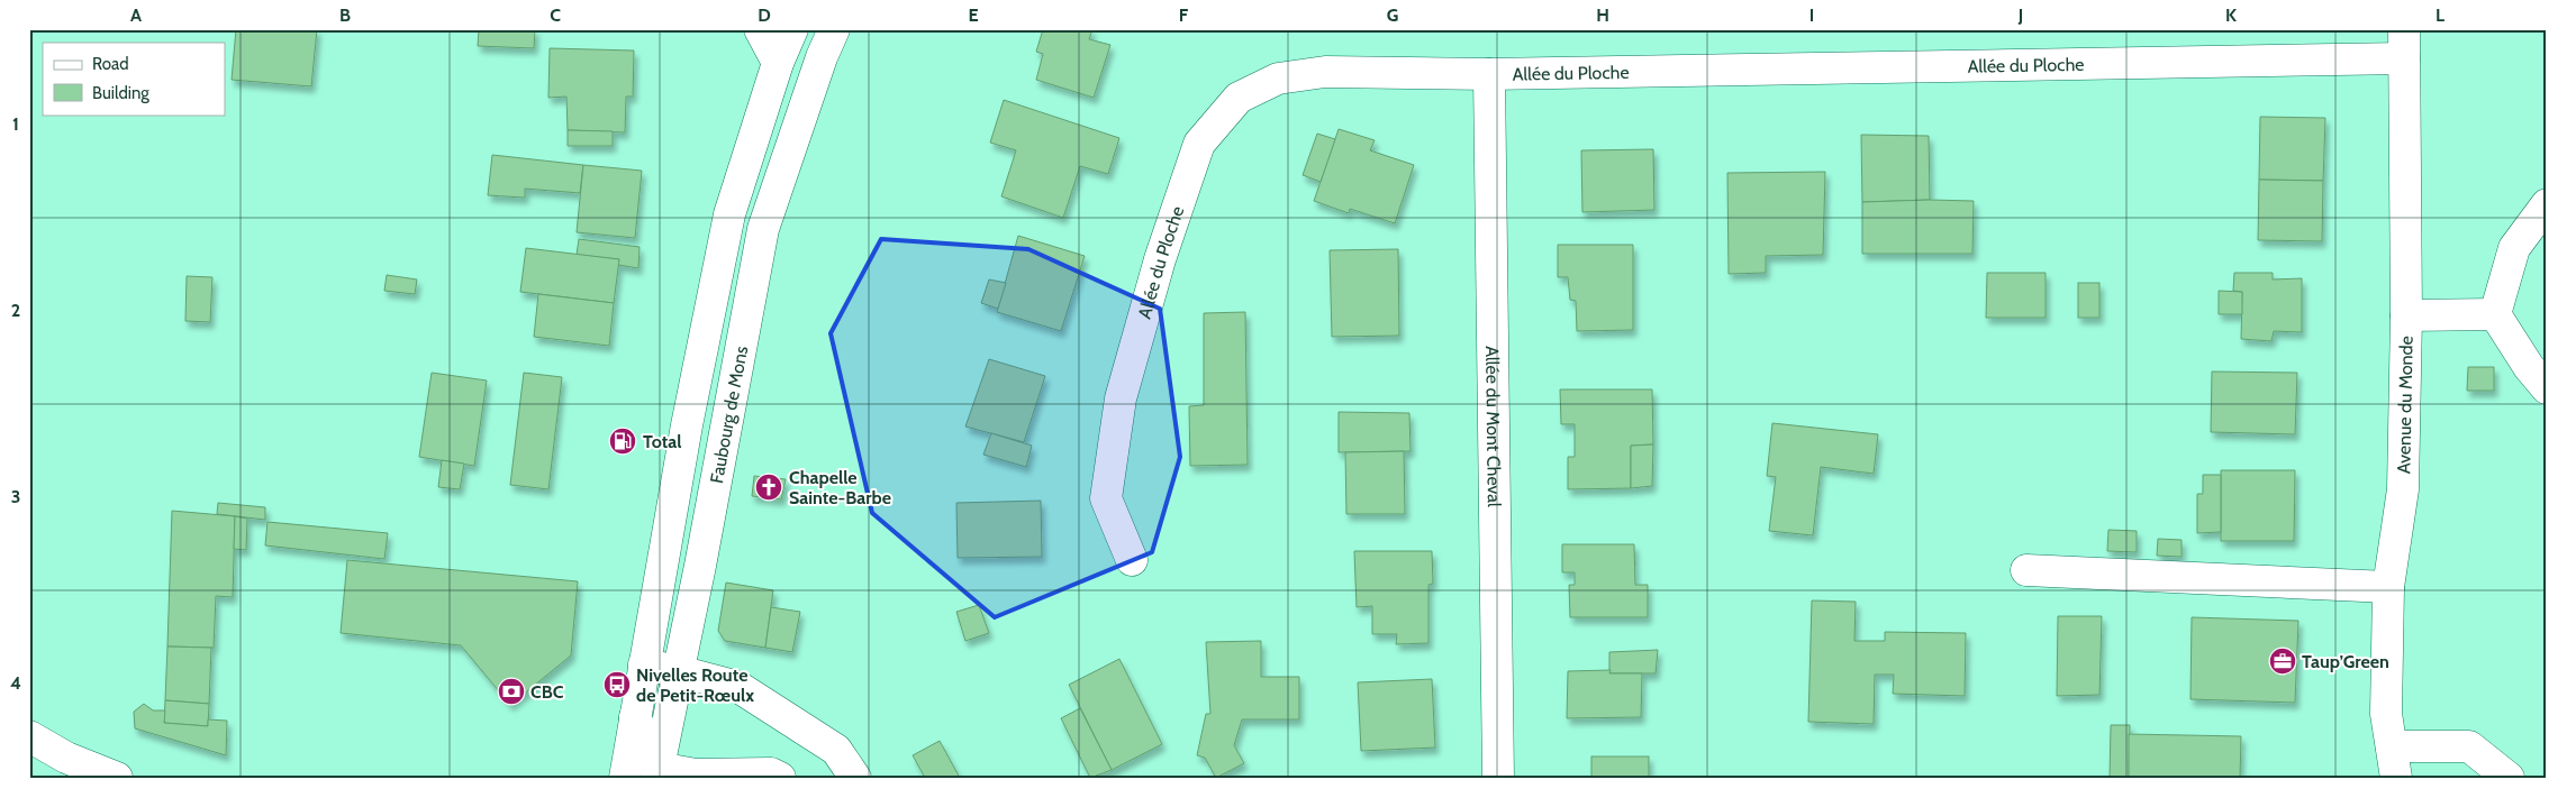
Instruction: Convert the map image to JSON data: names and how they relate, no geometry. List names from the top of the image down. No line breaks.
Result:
{"streets":{"street":["Allée du Ploche","Avenue du Monde","Faubourg de Mons","Allée du Mont Cheval"]},"crossings":[["Allée du Ploche","Avenue du Monde"],["Allée du Ploche","Allée du Mont Cheval"]],"places":{"fuel station":["Total"],"church":["Chapelle Sainte-Barbe"],"office":["Taup’Green"],"bus stop":["Nivelles Route de Petit-Rœulx"],"bank":["CBC"]},"legend":["Road","Building"],"grid":{"columns":["A","B","C","D","E","F","G","H","I","J","K","L"],"rows":["1","2","3","4"]}}
